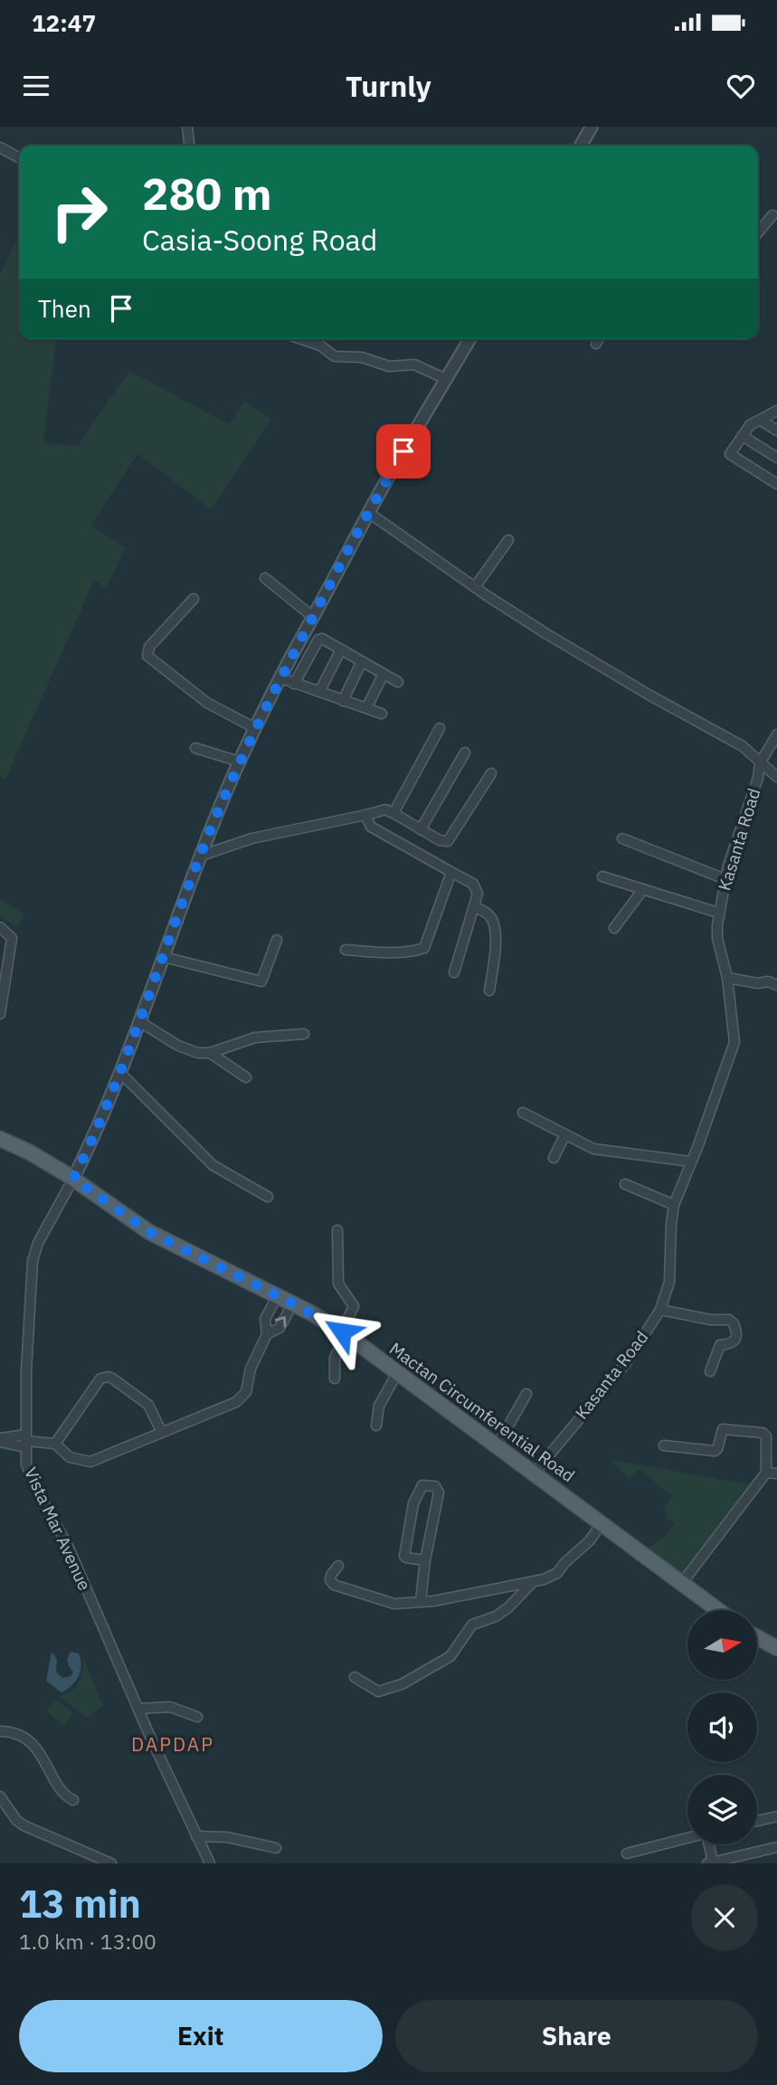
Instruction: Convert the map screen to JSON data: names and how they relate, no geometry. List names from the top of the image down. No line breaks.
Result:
{"streets":{"main road":["Mactan Circumferential Road"],"street":["Kasanta Road","Vista Mar Avenue"]},"crossings":[["Kasanta Road","Mactan Circumferential Road"],["Mactan Circumferential Road","Vista Mar Avenue"]],"districts":["DAPDAP"],"north":"right","page":{"status":"12:47","header":"Turnly","turn":["280 m","Casia-Soong Road"],"then":"Then","heading":["13 min","1.0 km · 13:00"],"buttons":["Exit","Share"]}}
